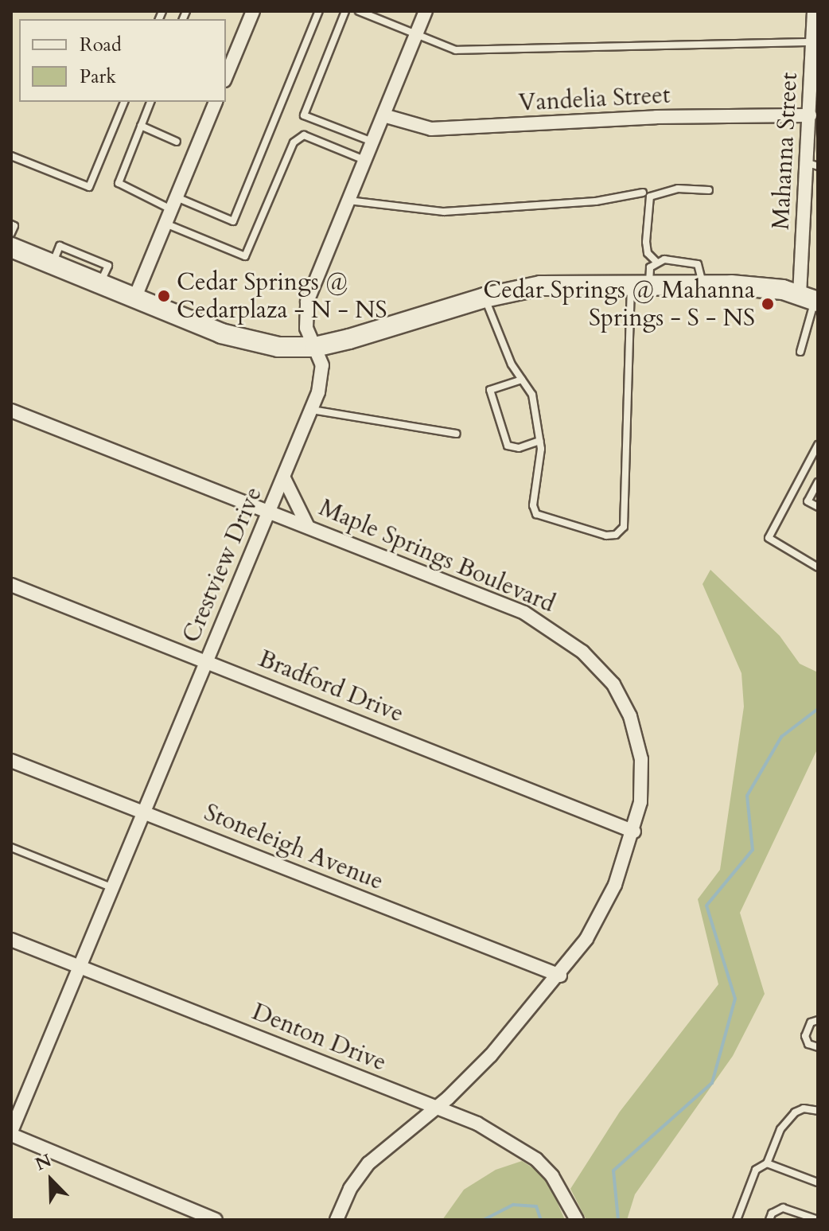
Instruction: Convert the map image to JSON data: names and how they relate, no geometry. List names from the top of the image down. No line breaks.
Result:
{"streets":{"street":["Vandelia Street","Mahanna Street","Maple Springs Boulevard","Crestview Drive","Bradford Drive","Stoneleigh Avenue","Denton Drive"]},"crossings":[["Vandelia Street","Mahanna Street"],["Vandelia Street","Crestview Drive"],["Maple Springs Boulevard","Crestview Drive"],["Maple Springs Boulevard","Bradford Drive"],["Maple Springs Boulevard","Stoneleigh Avenue"],["Maple Springs Boulevard","Denton Drive"],["Crestview Drive","Bradford Drive"],["Crestview Drive","Stoneleigh Avenue"],["Crestview Drive","Denton Drive"]],"places":["Cedar Springs @ Cedarplaza - N - NS","Cedar Springs @ Mahanna Springs - S - NS"],"legend":["Road","Park"],"north":"top left"}
